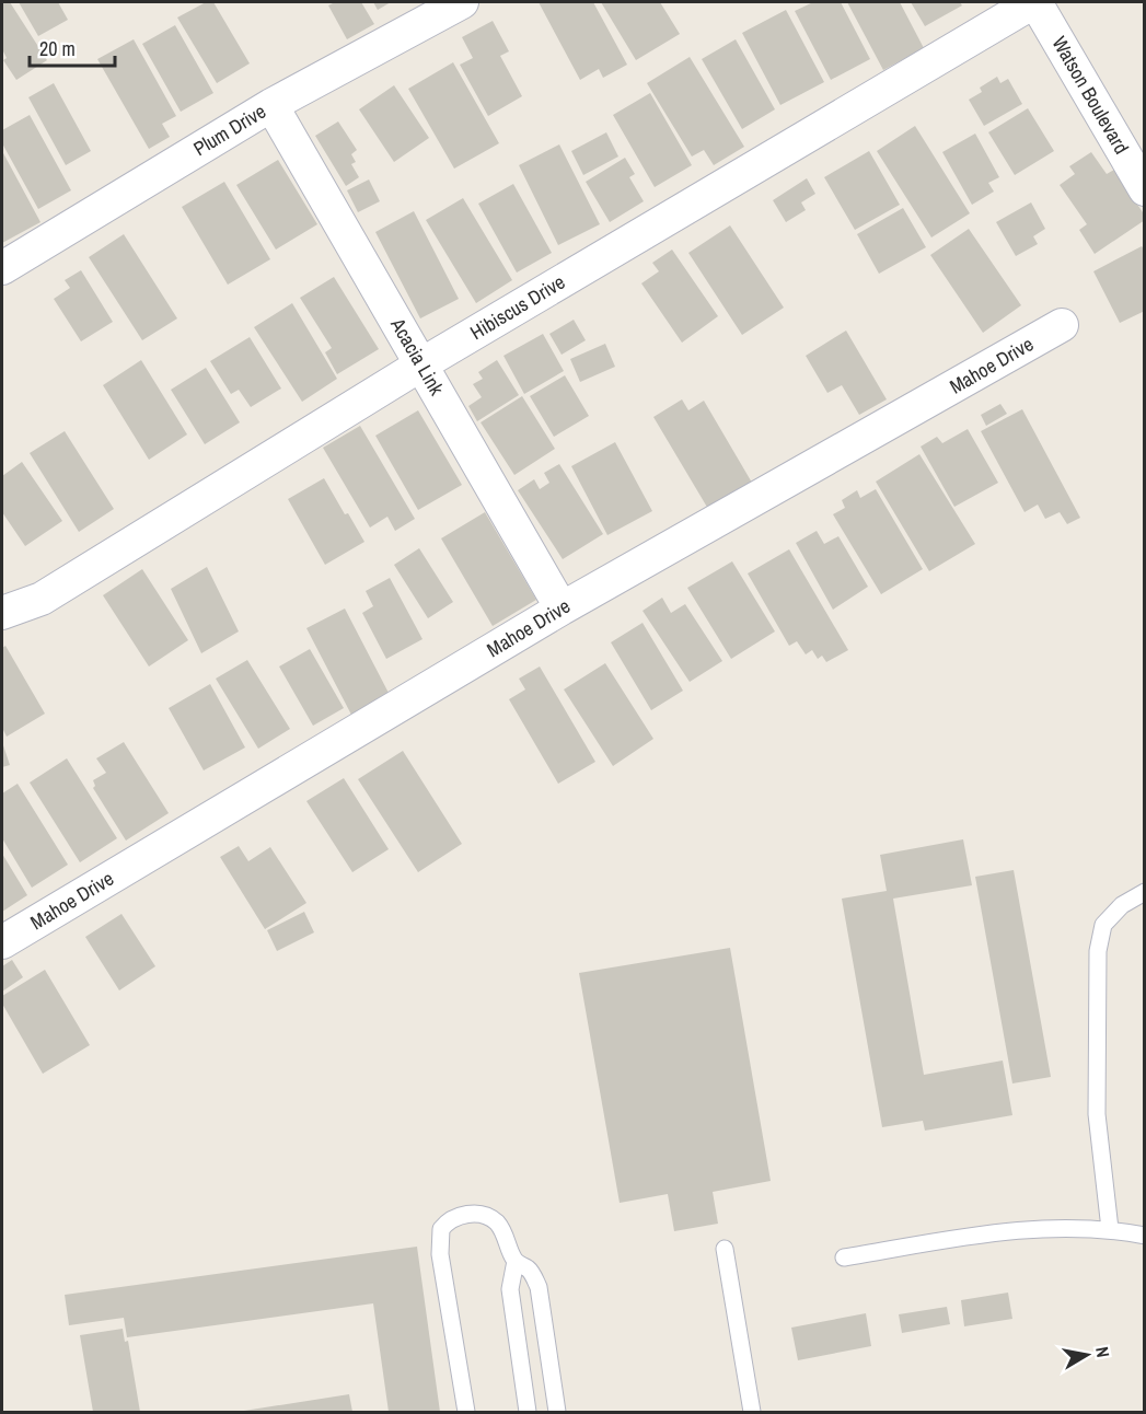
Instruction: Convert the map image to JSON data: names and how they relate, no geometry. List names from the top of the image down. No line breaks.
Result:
{"streets":{"street":["Watson Boulevard","Plum Drive","Hibiscus Drive","Acacia Link","Mahoe Drive"]},"crossings":[["Watson Boulevard","Hibiscus Drive"],["Plum Drive","Acacia Link"],["Hibiscus Drive","Acacia Link"],["Acacia Link","Mahoe Drive"]],"scale_bar":"20 m","north":"right"}
